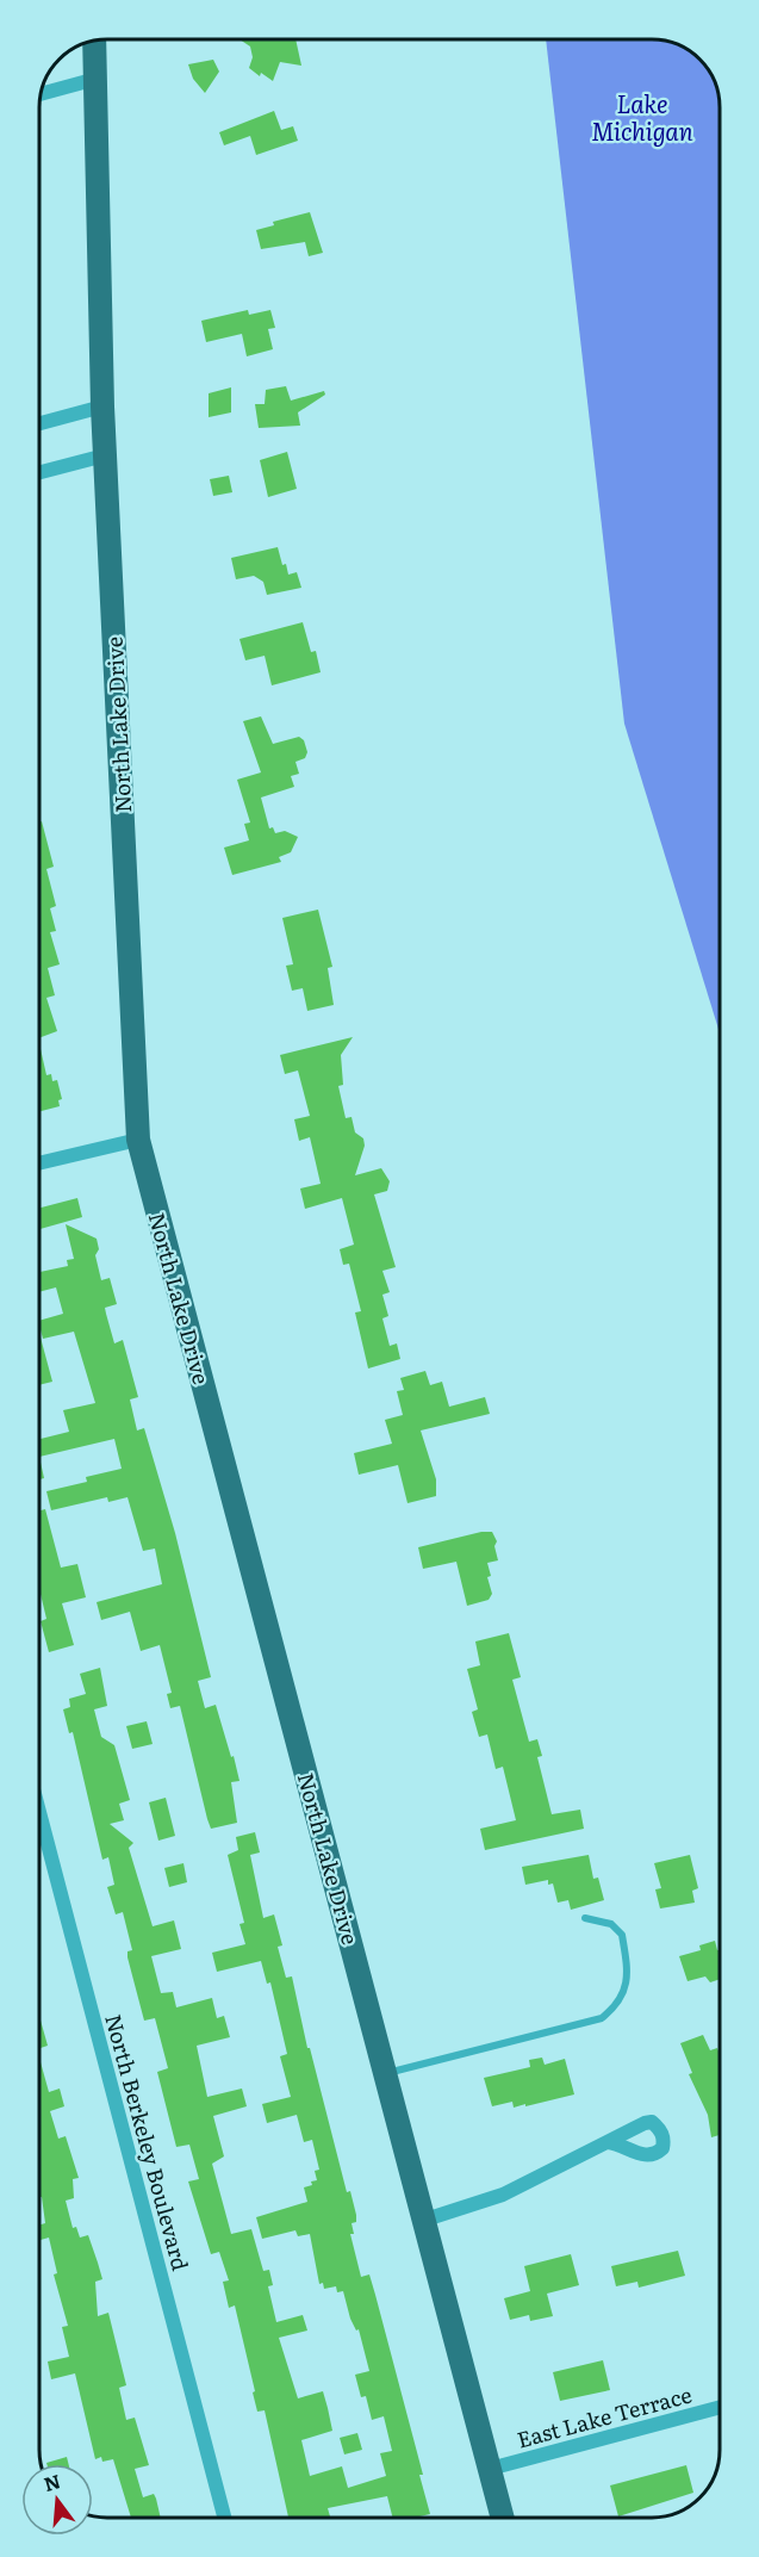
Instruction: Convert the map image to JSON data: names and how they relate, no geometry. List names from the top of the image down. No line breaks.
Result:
{"streets":{"main road":["North Lake Drive"],"street":["North Berkeley Boulevard","East Lake Terrace"]},"crossings":[["North Lake Drive","East Lake Terrace"]],"water":["Lake Michigan"],"north":"top"}
